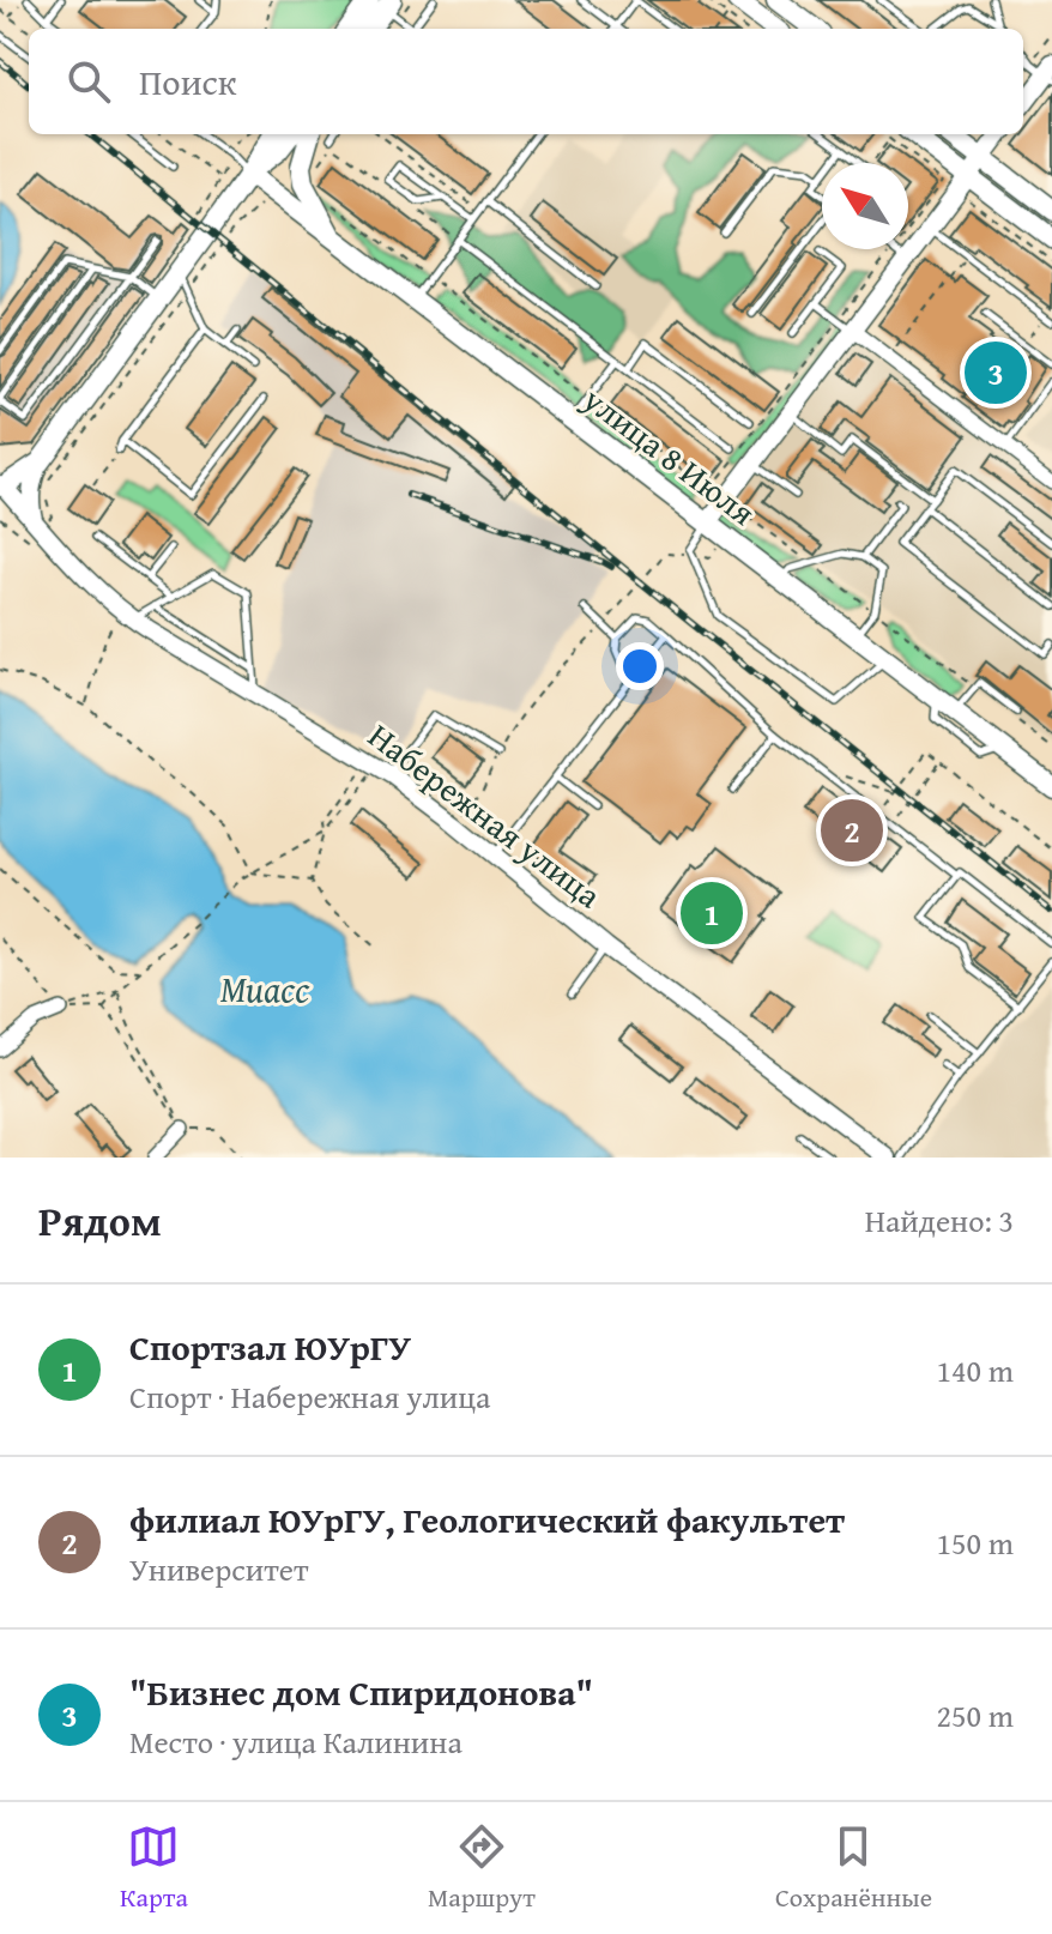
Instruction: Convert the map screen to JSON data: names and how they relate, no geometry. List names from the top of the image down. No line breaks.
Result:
{"streets":{"main road":["улица 8 Июля"],"street":["Набережная улица"]},"water":["Миасс"],"north":"top left","page":{"search":"Поиск","pins":["3","2","1"],"heading":["Рядом","Найдено: 3"],"list":[{"mark":"1","name":"Спортзал ЮУрГУ","note":"Спорт · Набережная улица","value":"140 m"},{"mark":"2","name":"филиал ЮУрГУ, Геологический факультет","note":"Университет","value":"150 m"},{"mark":"3","name":"\"Бизнес дом Спиридонова\"","note":"Место · улица Калинина","value":"250 m"}],"nav":["Карта","Маршрут","Сохранённые"]}}
